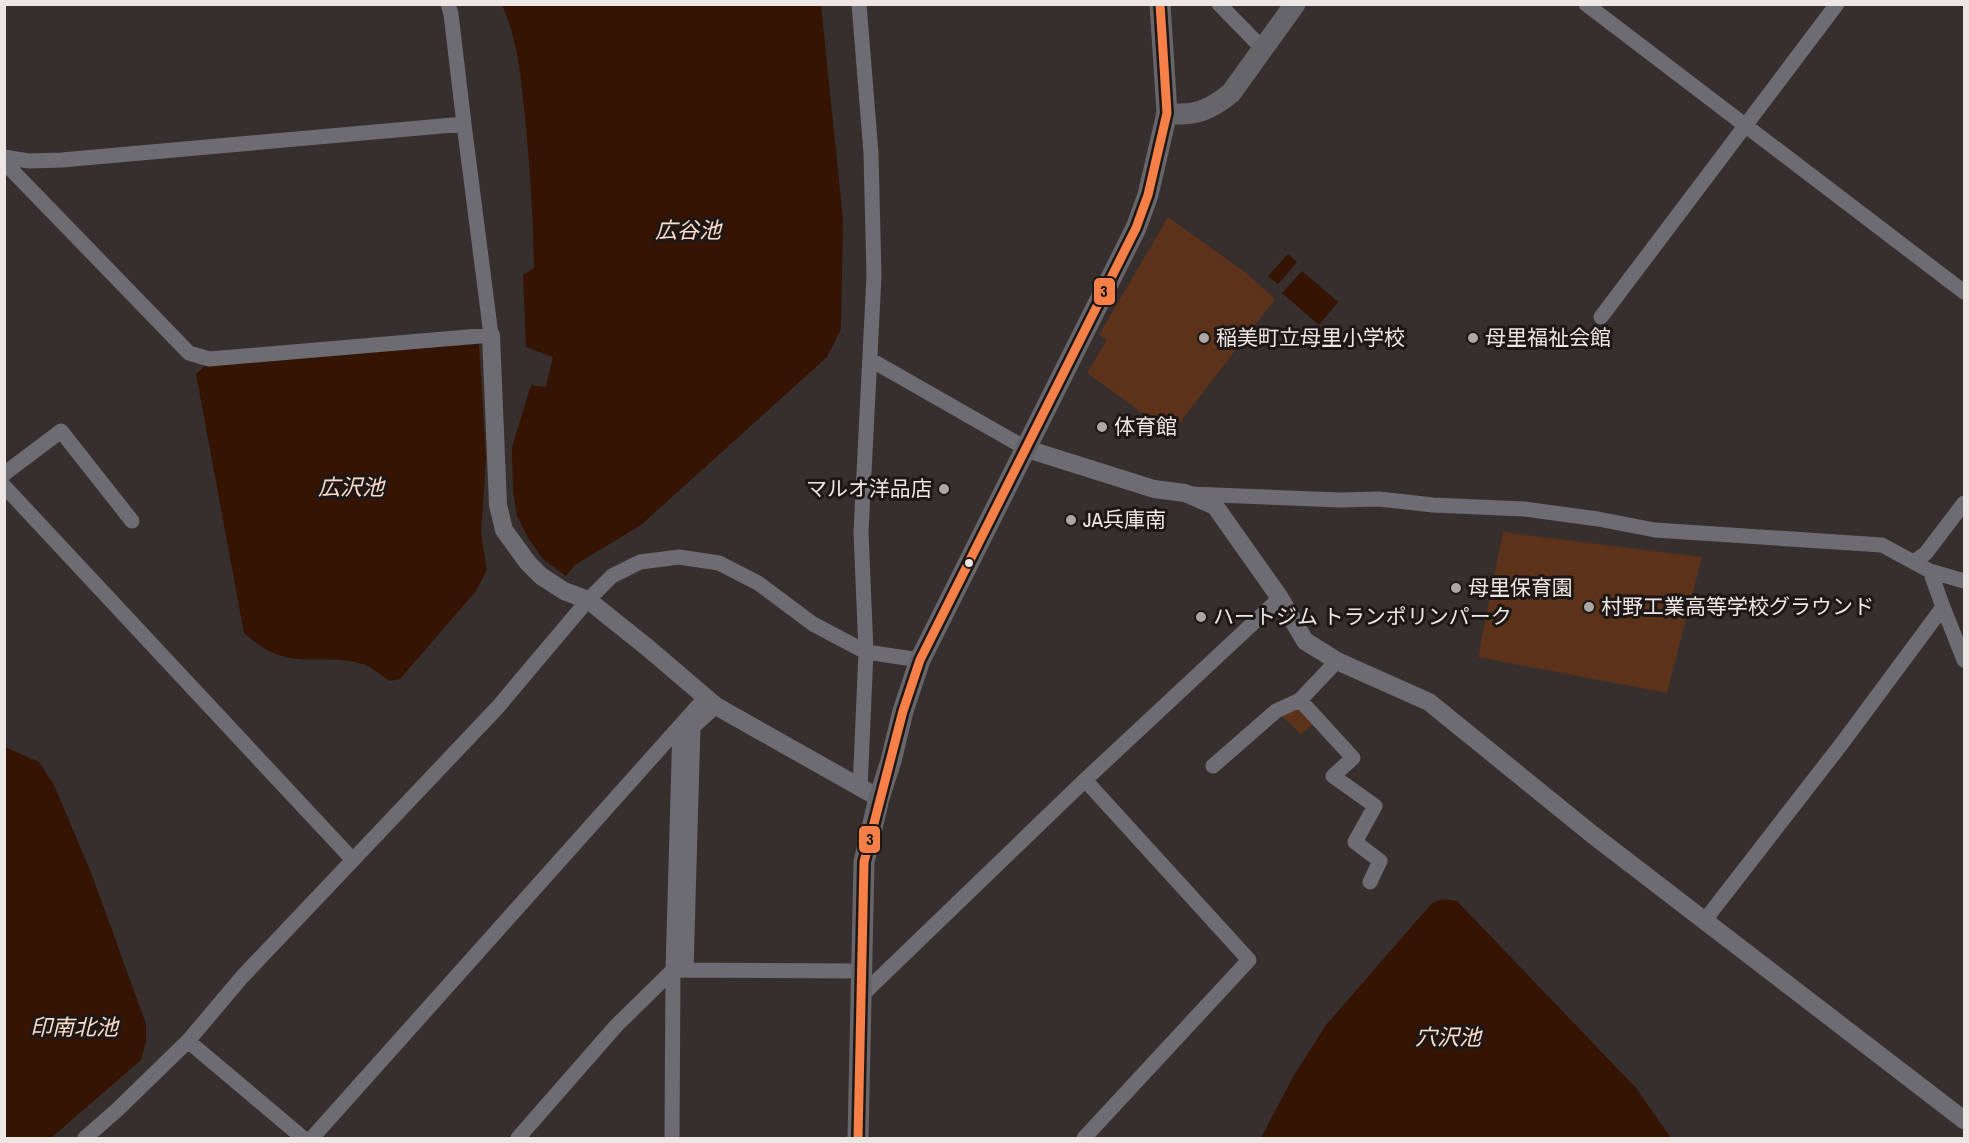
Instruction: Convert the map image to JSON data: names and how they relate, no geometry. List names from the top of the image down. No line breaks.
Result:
{"water":["広谷池","広沢池","印南北池","穴沢池"],"places":["稲美町立母里小学校","母里福祉会館","体育館","マルオ洋品店","JA兵庫南","母里保育園","村野工業高等学校グラウンド","ハートジム トランポリンパーク"],"lines":["transit line 3"]}
